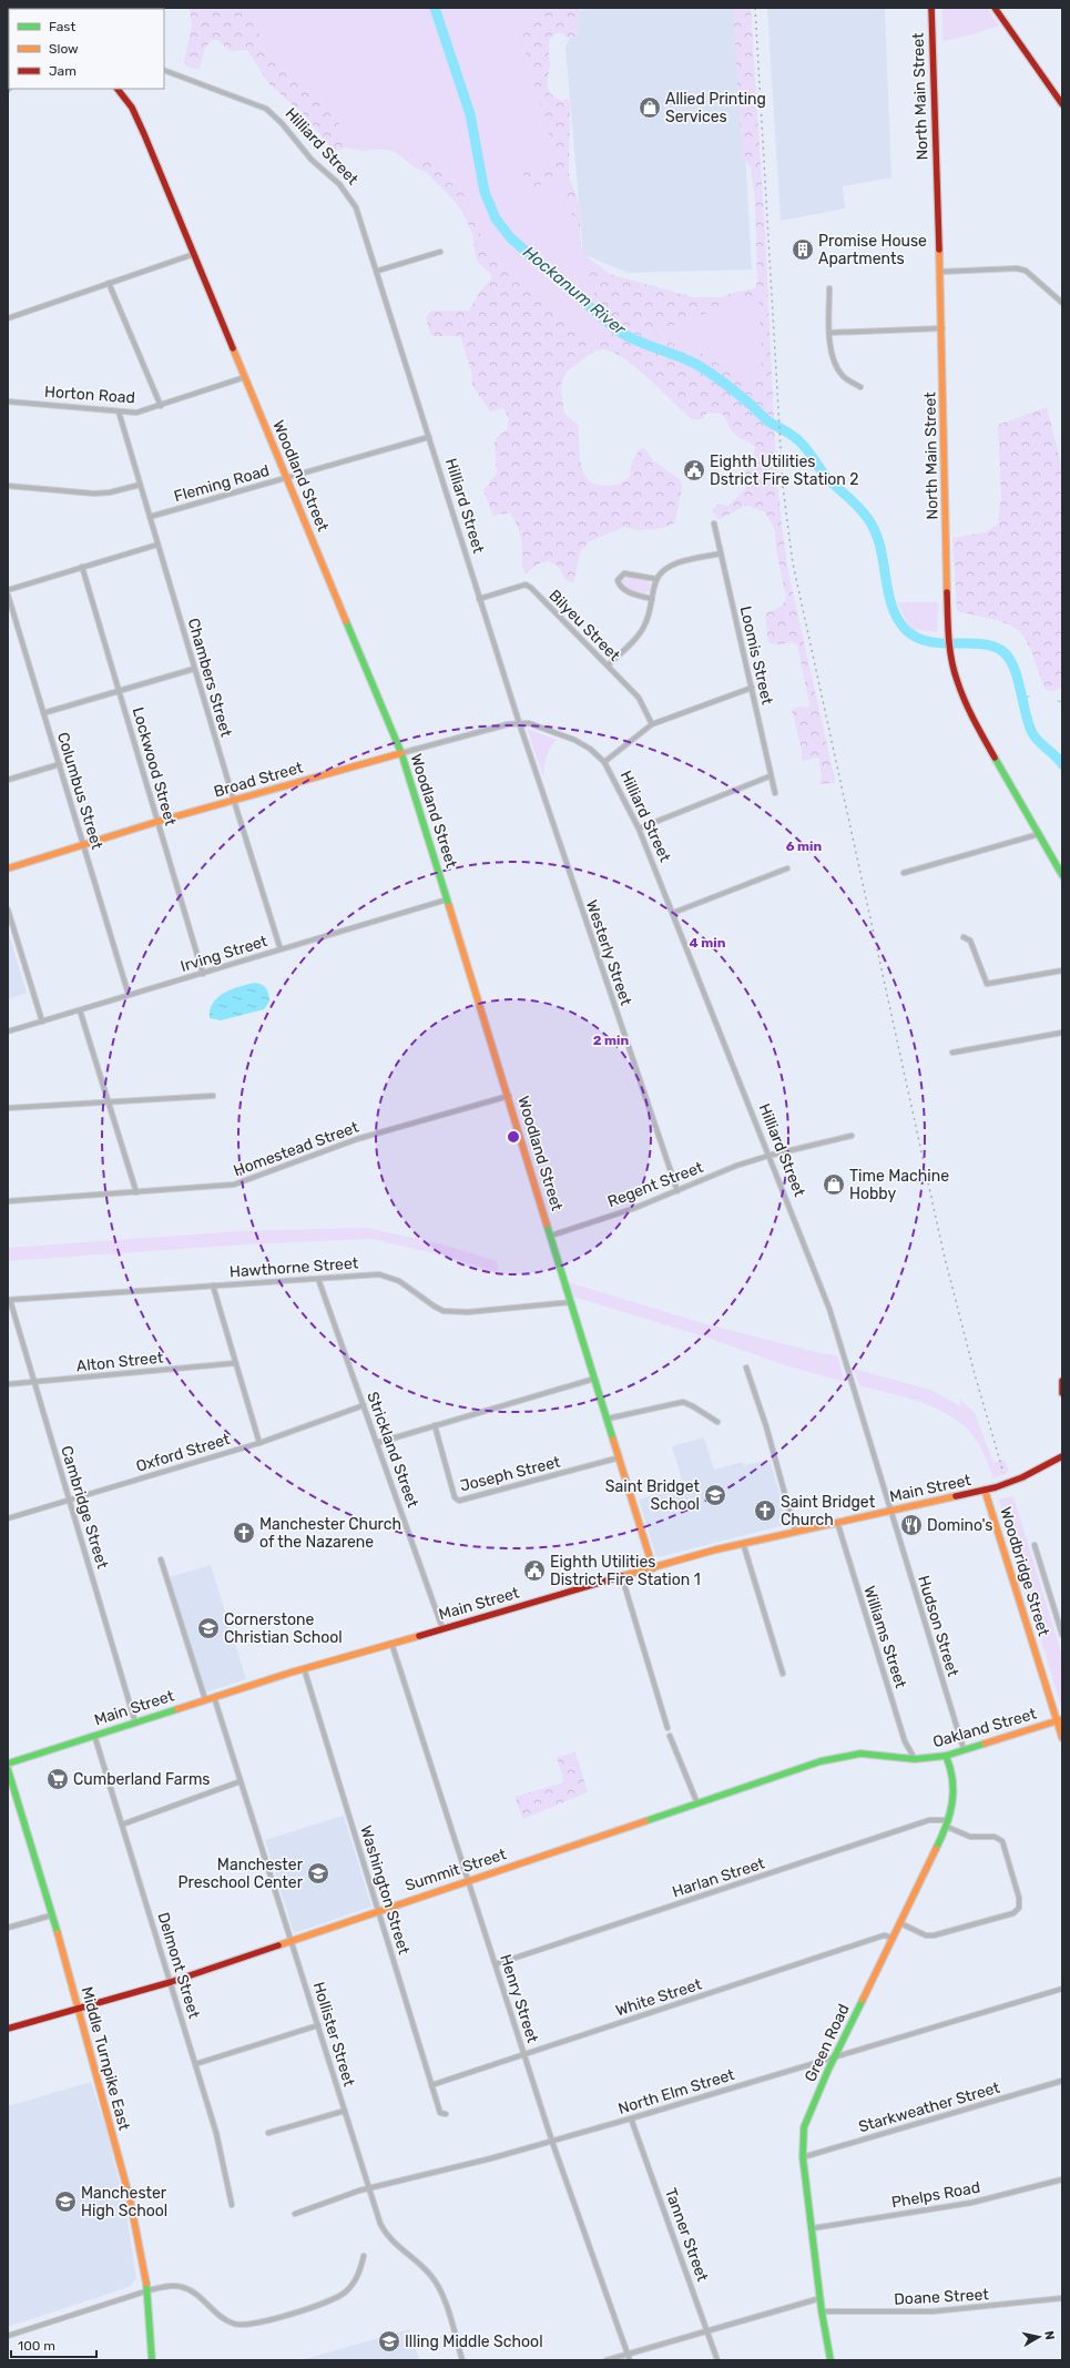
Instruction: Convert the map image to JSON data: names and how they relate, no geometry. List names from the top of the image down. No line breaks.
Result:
{"streets":{"street":["North Main Street","Hilliard Street","Horton Road","Woodland Street","Fleming Road","Bilyeu Street","Loomis Street","Chambers Street","Lockwood Street","Broad Street","Columbus Street","Westerly Street","Irving Street","Homestead Street","Regent Street","Hawthorne Street","Alton Street","Strickland Street","Oxford Street","Joseph Street","Main Street","Cambridge Street","Woodbridge Street","Hudson Street","Williams Street","Oakland Street","Summit Street","Harlan Street","Washington Street","Delmont Street","White Street","Henry Street","Hollister Street","Green Road","Middle Turnpike East","North Elm Street","Starkweather Street","Phelps Road","Tanner Street","Doane Street"]},"crossings":[["Hilliard Street","Fleming Road"],["Hilliard Street","Bilyeu Street"],["Hilliard Street","Broad Street"],["Hilliard Street","Westerly Street"],["Hilliard Street","Regent Street"],["Hilliard Street","Main Street"],["Hilliard Street","Hudson Street"],["Horton Road","Woodland Street"],["Horton Road","Chambers Street"],["Woodland Street","Fleming Road"],["Woodland Street","Broad Street"],["Woodland Street","Irving Street"],["Woodland Street","Homestead Street"],["Woodland Street","Regent Street"],["Woodland Street","Hawthorne Street"],["Woodland Street","Joseph Street"],["Woodland Street","Main Street"],["Fleming Road","Chambers Street"],["Chambers Street","Broad Street"],["Chambers Street","Irving Street"],["Lockwood Street","Broad Street"],["Lockwood Street","Irving Street"],["Broad Street","Columbus Street"],["Broad Street","Westerly Street"],["Columbus Street","Irving Street"],["Westerly Street","Regent Street"],["Hawthorne Street","Strickland Street"],["Hawthorne Street","Cambridge Street"],["Alton Street","Cambridge Street"],["Strickland Street","Oxford Street"],["Strickland Street","Main Street"],["Oxford Street","Cambridge Street"],["Main Street","Cambridge Street"],["Main Street","Woodbridge Street"],["Main Street","Hudson Street"],["Main Street","Williams Street"],["Main Street","Washington Street"],["Main Street","Delmont Street"],["Main Street","Henry Street"],["Main Street","Hollister Street"],["Woodbridge Street","Oakland Street"],["Hudson Street","Oakland Street"],["Williams Street","Oakland Street"],["Williams Street","Summit Street"],["Oakland Street","Summit Street"],["Oakland Street","Green Road"],["Summit Street","Washington Street"],["Summit Street","Delmont Street"],["Summit Street","Henry Street"],["Summit Street","Hollister Street"],["Summit Street","Middle Turnpike East"],["Harlan Street","Henry Street"],["Harlan Street","Green Road"],["Washington Street","White Street"],["White Street","Henry Street"],["White Street","Green Road"],["Henry Street","North Elm Street"],["Hollister Street","North Elm Street"],["Green Road","North Elm Street"],["Green Road","Starkweather Street"],["Green Road","Phelps Road"],["Green Road","Doane Street"],["North Elm Street","Tanner Street"]],"water":["Hockanum River"],"places":{"shop":["Allied Printing Services","Time Machine Hobby"],"building":["Promise House Apartments"],"public building":["Eighth Utilities Dstrict Fire Station 2","Eighth Utilities District Fire Station 1"],"school or university":["Saint Bridget School","Cornerstone Christian School","Manchester Preschool Center","Manchester High School","Illing Middle School"],"church":["Saint Bridget Church","Manchester Church of the Nazarene"],"restaurant":["Domino's"],"supermarket":["Cumberland Farms"]},"legend":["Fast","Slow","Jam"],"scale_bar":"100 m","north":"right","rings":["6 min","4 min","2 min"]}
